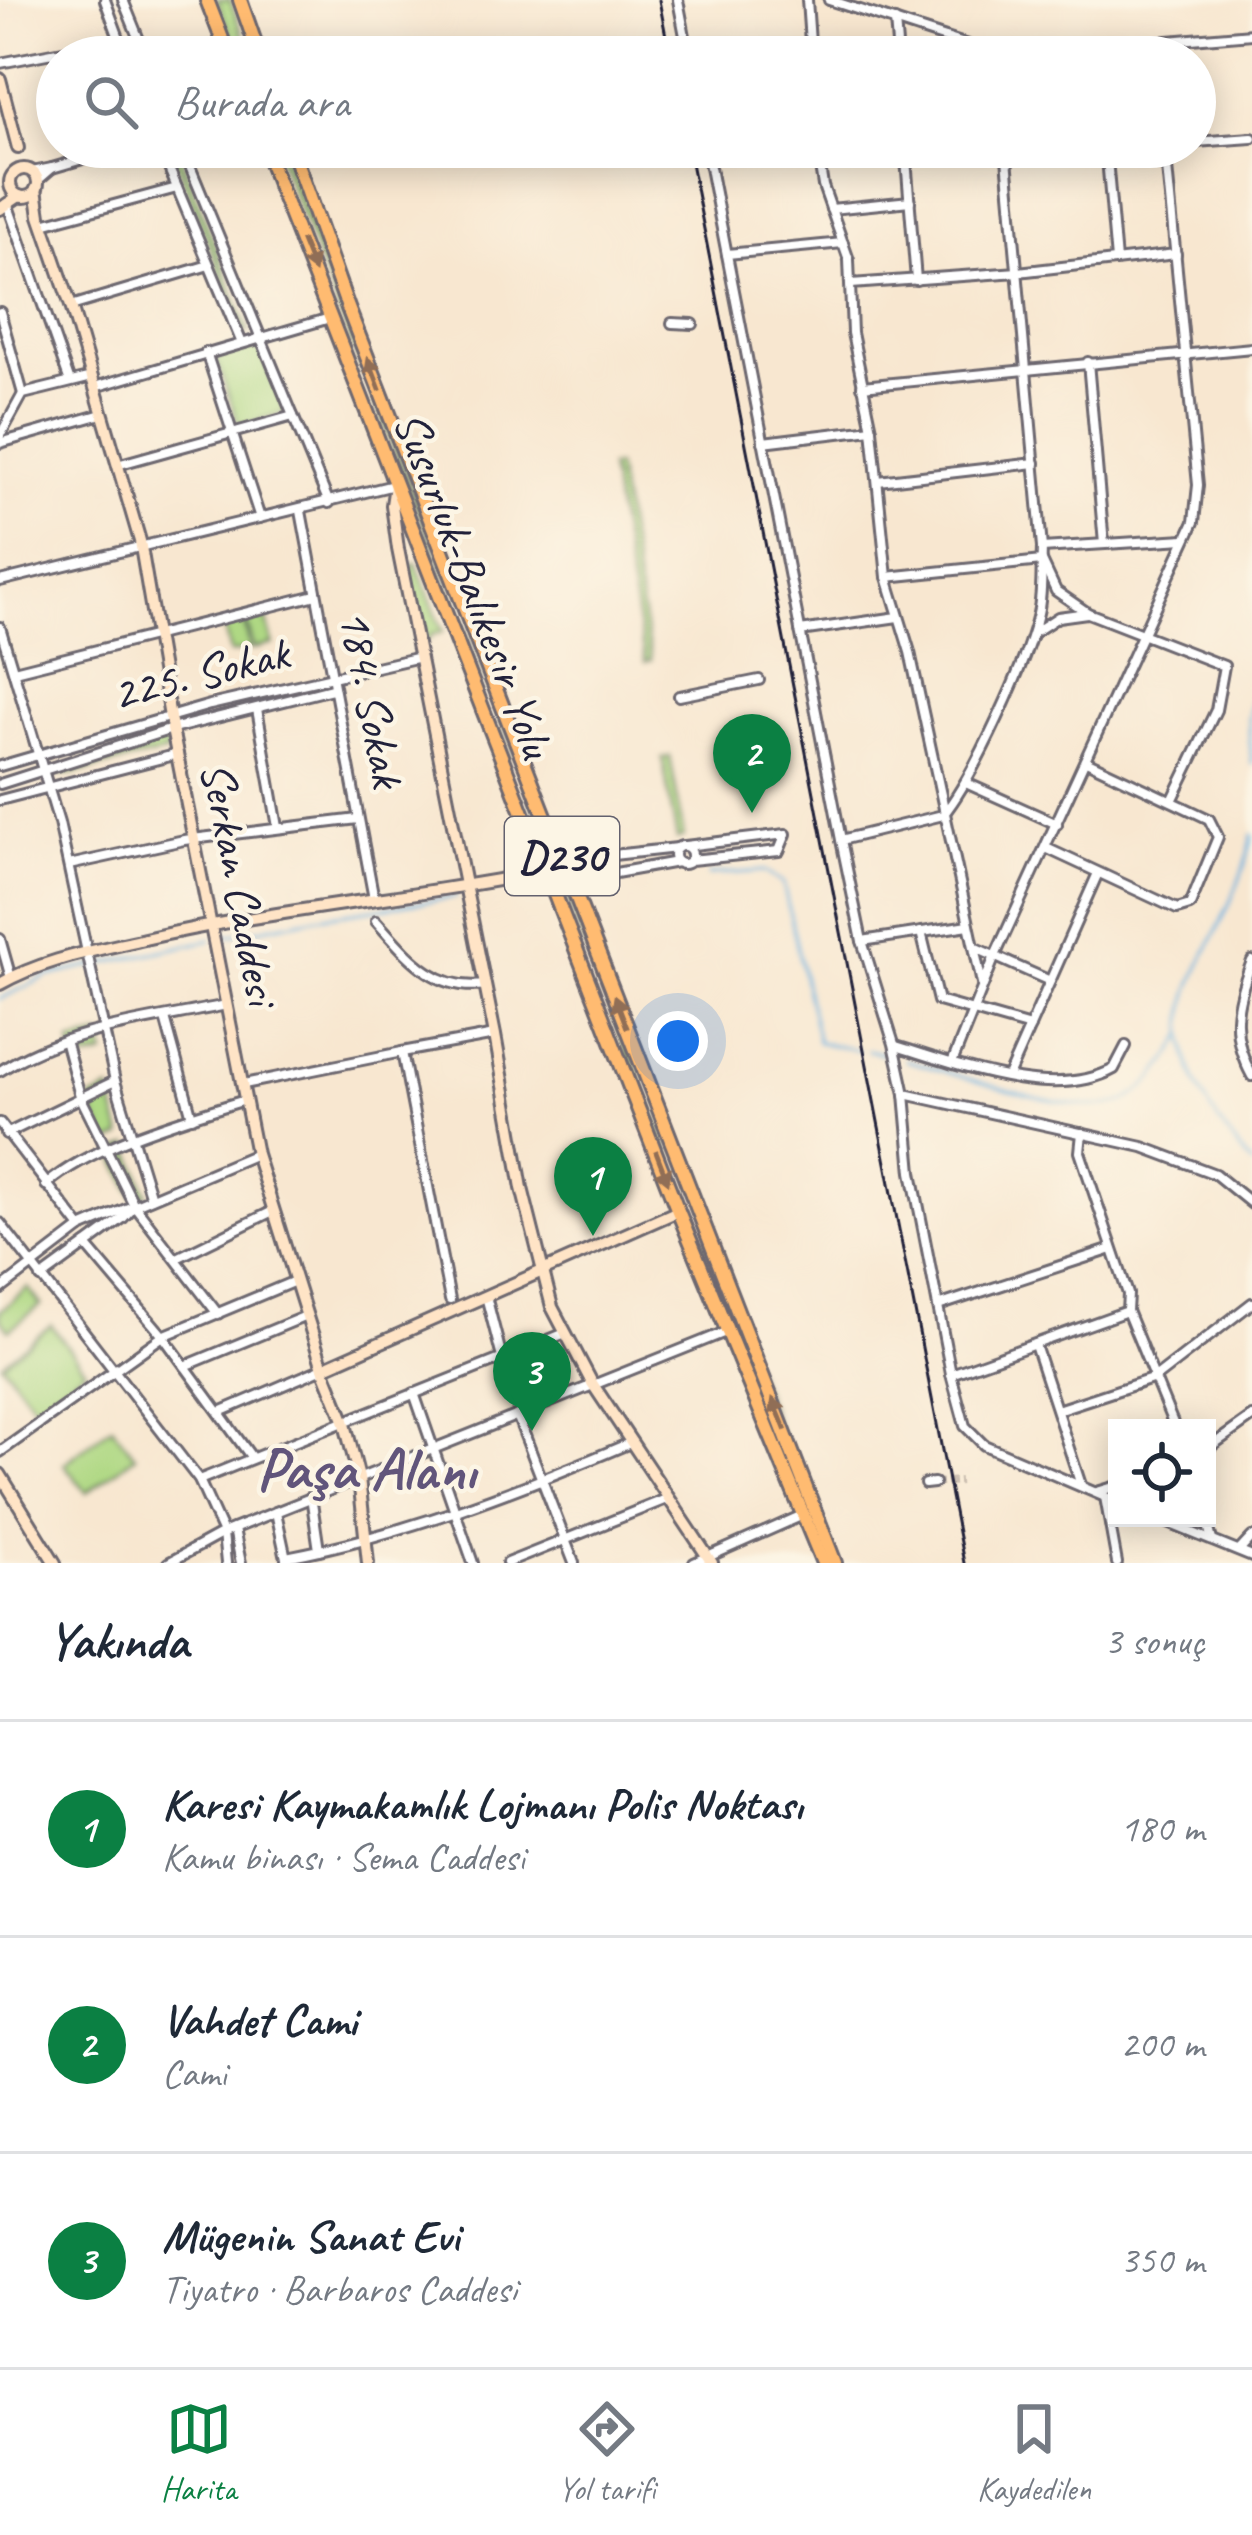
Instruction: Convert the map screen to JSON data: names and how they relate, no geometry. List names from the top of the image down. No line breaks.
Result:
{"streets":{"highway":["Susurluk-Balıkesir Yolu","D230"],"main road":["Serkan Caddesi"],"street":["225. Sokak","184. Sokak"]},"crossings":[["225. Sokak","184. Sokak"],["225. Sokak","Serkan Caddesi"]],"districts":["Paşa Alanı"],"page":{"search":"Burada ara","pins":["2","1","3"],"heading":["Yakında","3 sonuç"],"list":[{"mark":"1","name":"Karesi Kaymakamlık Lojmanı Polis Noktası","note":"Kamu binası · Sema Caddesi","value":"180 m"},{"mark":"2","name":"Vahdet Cami","note":"Cami","value":"200 m"},{"mark":"3","name":"Mügenin Sanat Evi","note":"Tiyatro · Barbaros Caddesi","value":"350 m"}],"nav":["Harita","Yol tarifi","Kaydedilen"]}}
